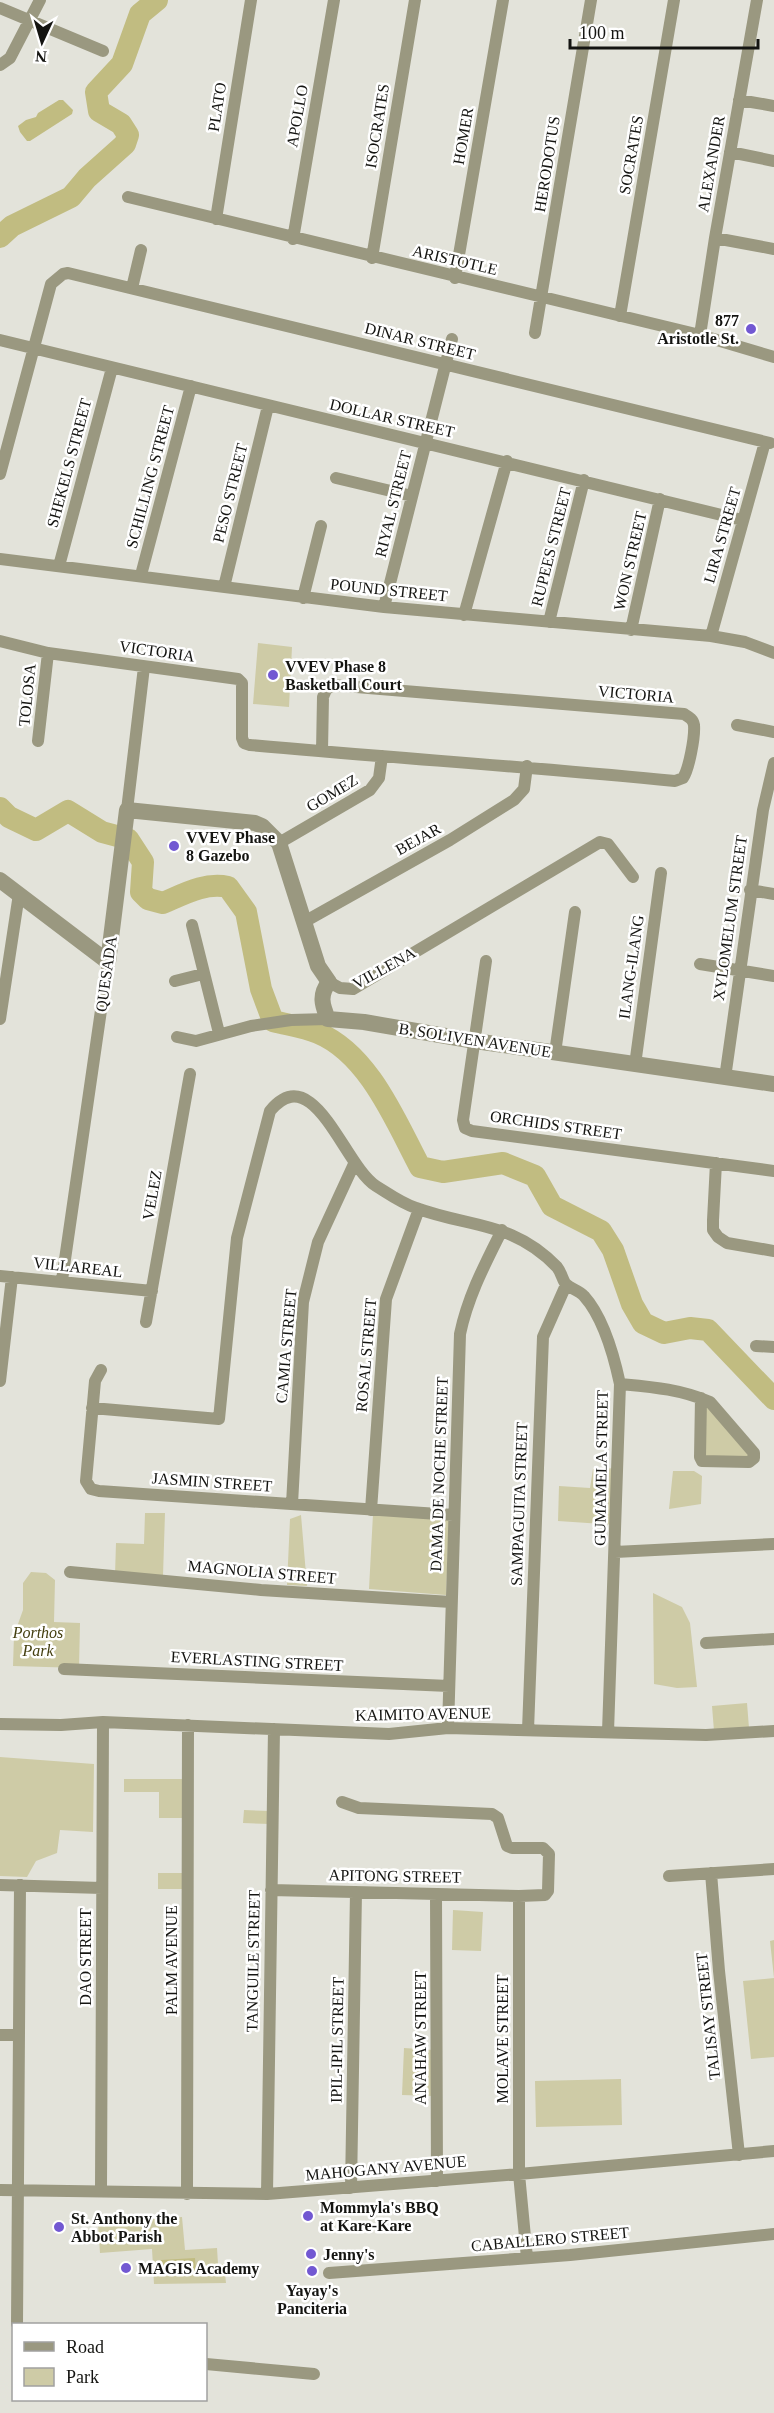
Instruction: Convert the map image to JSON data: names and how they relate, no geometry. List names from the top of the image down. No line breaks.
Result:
{"streets":{"street":["PLATO","APOLLO","ISOCRATES","HOMER","SOCRATES","HERODOTUS","ALEXANDER","ARISTOTLE","DINAR STREET","DOLLAR STREET","SHEKELS STREET","SCHILLING STREET","PESO STREET","RIYAL STREET","LIRA STREET","RUPEES STREET","WON STREET","POUND STREET","VICTORIA","TOLOSA","GOMEZ","BEJAR","XYLOMELUM STREET","ILANG-ILANG","VILLENA","QUESADA","B. SOLIVEN AVENUE","ORCHIDS STREET","VELEZ","VILLAREAL","CAMIA STREET","ROSAL STREET","GUMAMELA STREET","DAMA DE NOCHE STREET","JASMIN STREET","SAMPAGUITA STREET","MAGNOLIA STREET","EVERLASTING STREET","KAIMITO AVENUE","APITONG STREET","DAO STREET","PALM AVENUE","TANGUILE STREET","TALISAY STREET","ANAHAW STREET","MOLAVE STREET","IPIL-IPIL STREET","MAHOGANY AVENUE","CABALLERO STREET"]},"crossings":[["PLATO","ARISTOTLE"],["APOLLO","ARISTOTLE"],["ISOCRATES","ARISTOTLE"],["HOMER","ARISTOTLE"],["SOCRATES","ARISTOTLE"],["HERODOTUS","ARISTOTLE"],["ALEXANDER","ARISTOTLE"],["DINAR STREET","DOLLAR STREET"],["DINAR STREET","RIYAL STREET"],["DINAR STREET","LIRA STREET"],["DOLLAR STREET","SHEKELS STREET"],["DOLLAR STREET","SCHILLING STREET"],["DOLLAR STREET","PESO STREET"],["DOLLAR STREET","RIYAL STREET"],["DOLLAR STREET","LIRA STREET"],["DOLLAR STREET","RUPEES STREET"],["DOLLAR STREET","WON STREET"],["SHEKELS STREET","POUND STREET"],["SCHILLING STREET","POUND STREET"],["PESO STREET","POUND STREET"],["RIYAL STREET","POUND STREET"],["LIRA STREET","POUND STREET"],["RUPEES STREET","POUND STREET"],["WON STREET","POUND STREET"],["VICTORIA","TOLOSA"],["VICTORIA","GOMEZ"],["VICTORIA","BEJAR"],["VICTORIA","QUESADA"],["GOMEZ","VILLENA"],["BEJAR","VILLENA"],["XYLOMELUM STREET","B. SOLIVEN AVENUE"],["ILANG-ILANG","B. SOLIVEN AVENUE"],["QUESADA","VILLAREAL"],["B. SOLIVEN AVENUE","ORCHIDS STREET"],["VELEZ","VILLAREAL"],["CAMIA STREET","GUMAMELA STREET"],["CAMIA STREET","JASMIN STREET"],["ROSAL STREET","GUMAMELA STREET"],["ROSAL STREET","JASMIN STREET"],["GUMAMELA STREET","DAMA DE NOCHE STREET"],["GUMAMELA STREET","JASMIN STREET"],["GUMAMELA STREET","SAMPAGUITA STREET"],["GUMAMELA STREET","KAIMITO AVENUE"],["DAMA DE NOCHE STREET","JASMIN STREET"],["DAMA DE NOCHE STREET","MAGNOLIA STREET"],["DAMA DE NOCHE STREET","EVERLASTING STREET"],["DAMA DE NOCHE STREET","KAIMITO AVENUE"],["SAMPAGUITA STREET","KAIMITO AVENUE"],["KAIMITO AVENUE","DAO STREET"],["KAIMITO AVENUE","PALM AVENUE"],["KAIMITO AVENUE","TANGUILE STREET"],["APITONG STREET","TANGUILE STREET"],["APITONG STREET","ANAHAW STREET"],["APITONG STREET","MOLAVE STREET"],["APITONG STREET","IPIL-IPIL STREET"],["DAO STREET","MAHOGANY AVENUE"],["PALM AVENUE","MAHOGANY AVENUE"],["TANGUILE STREET","MAHOGANY AVENUE"],["TALISAY STREET","MAHOGANY AVENUE"],["ANAHAW STREET","MAHOGANY AVENUE"],["MOLAVE STREET","MAHOGANY AVENUE"],["MOLAVE STREET","CABALLERO STREET"],["IPIL-IPIL STREET","MAHOGANY AVENUE"]],"parks":["Porthos Park"],"places":["877 Aristotle St.","VVEV Phase 8 Basketball Court","VVEV Phase 8 Gazebo","Mommyla's BBQ at Kare-Kare","St. Anthony the Abbot Parish","Jenny's","MAGIS Academy","Yayay's Panciteria"],"legend":["Road","Park"],"scale_bar":"100 m","north":"bottom"}
